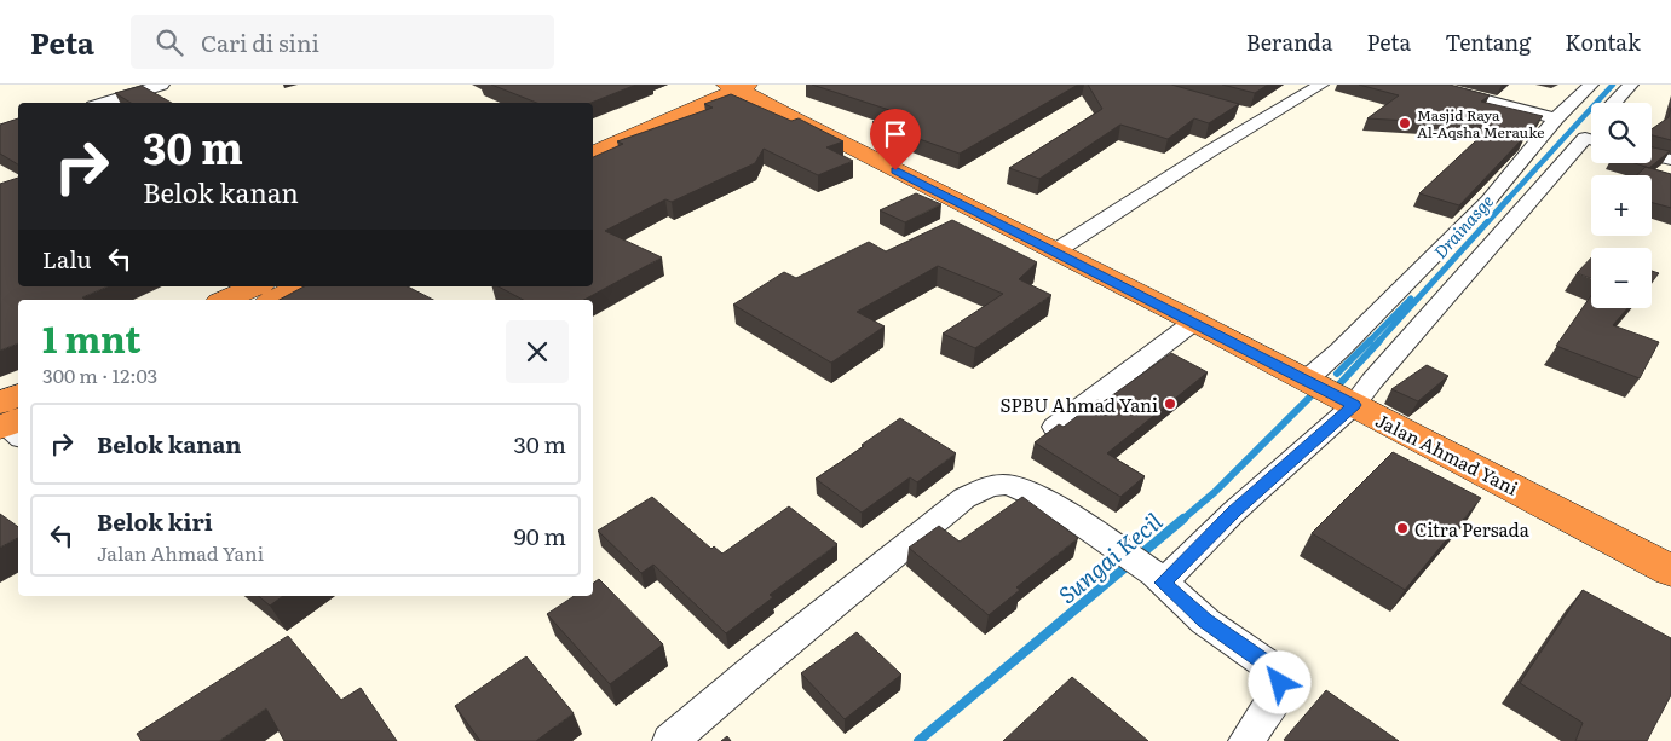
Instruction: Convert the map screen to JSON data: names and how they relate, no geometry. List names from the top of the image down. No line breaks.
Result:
{"streets":{"highway":["Jalan Ahmad Yani"]},"water":["Drainasge","Sungai Kecil"],"places":["Masjid Raya Al-Aqsha Merauke","SPBU Ahmad Yani","Citra Persada"],"page":{"header":"Peta","search":"Cari di sini","nav":["Beranda","Peta","Tentang","Kontak"],"map_buttons":["+","−"],"turn":["30 m","Belok kanan"],"then":"Lalu","heading":["1 mnt","300 m · 12:03"],"list":[{"name":"Belok kanan","value":"30 m"},{"name":"Belok kiri","note":"Jalan Ahmad Yani","value":"90 m"}]}}
